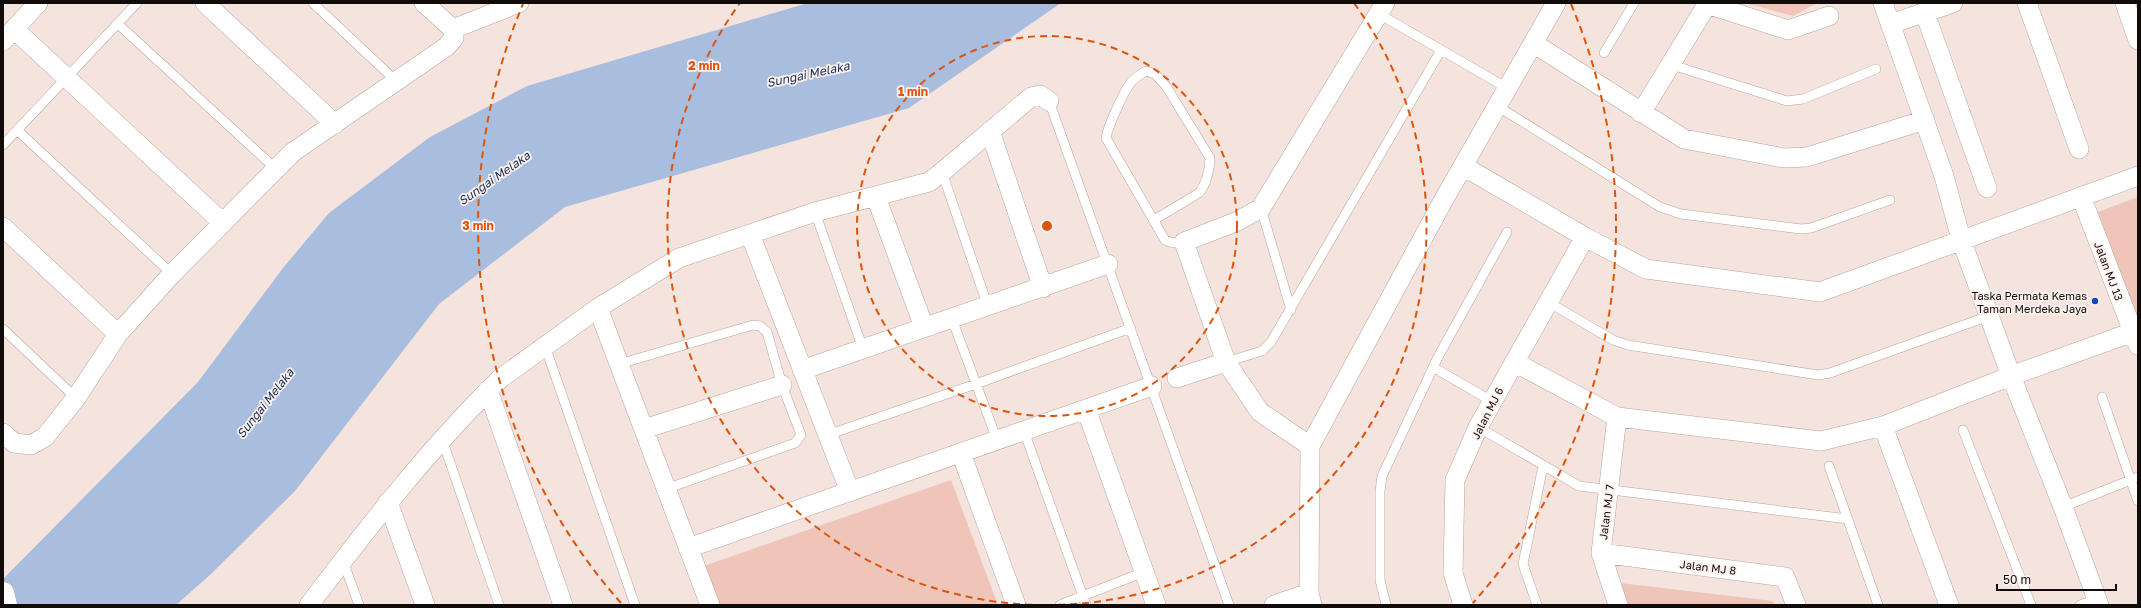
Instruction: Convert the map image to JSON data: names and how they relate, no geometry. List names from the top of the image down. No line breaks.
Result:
{"streets":{"street":["Jalan MJ 13","Jalan MJ 6","Jalan MJ 7","Jalan MJ 8"]},"crossings":[["Jalan MJ 7","Jalan MJ 8"]],"water":["Sungai Melaka"],"places":["Taska Permata Kemas Taman Merdeka Jaya"],"scale_bar":"50 m","rings":["2 min","1 min","3 min"]}
